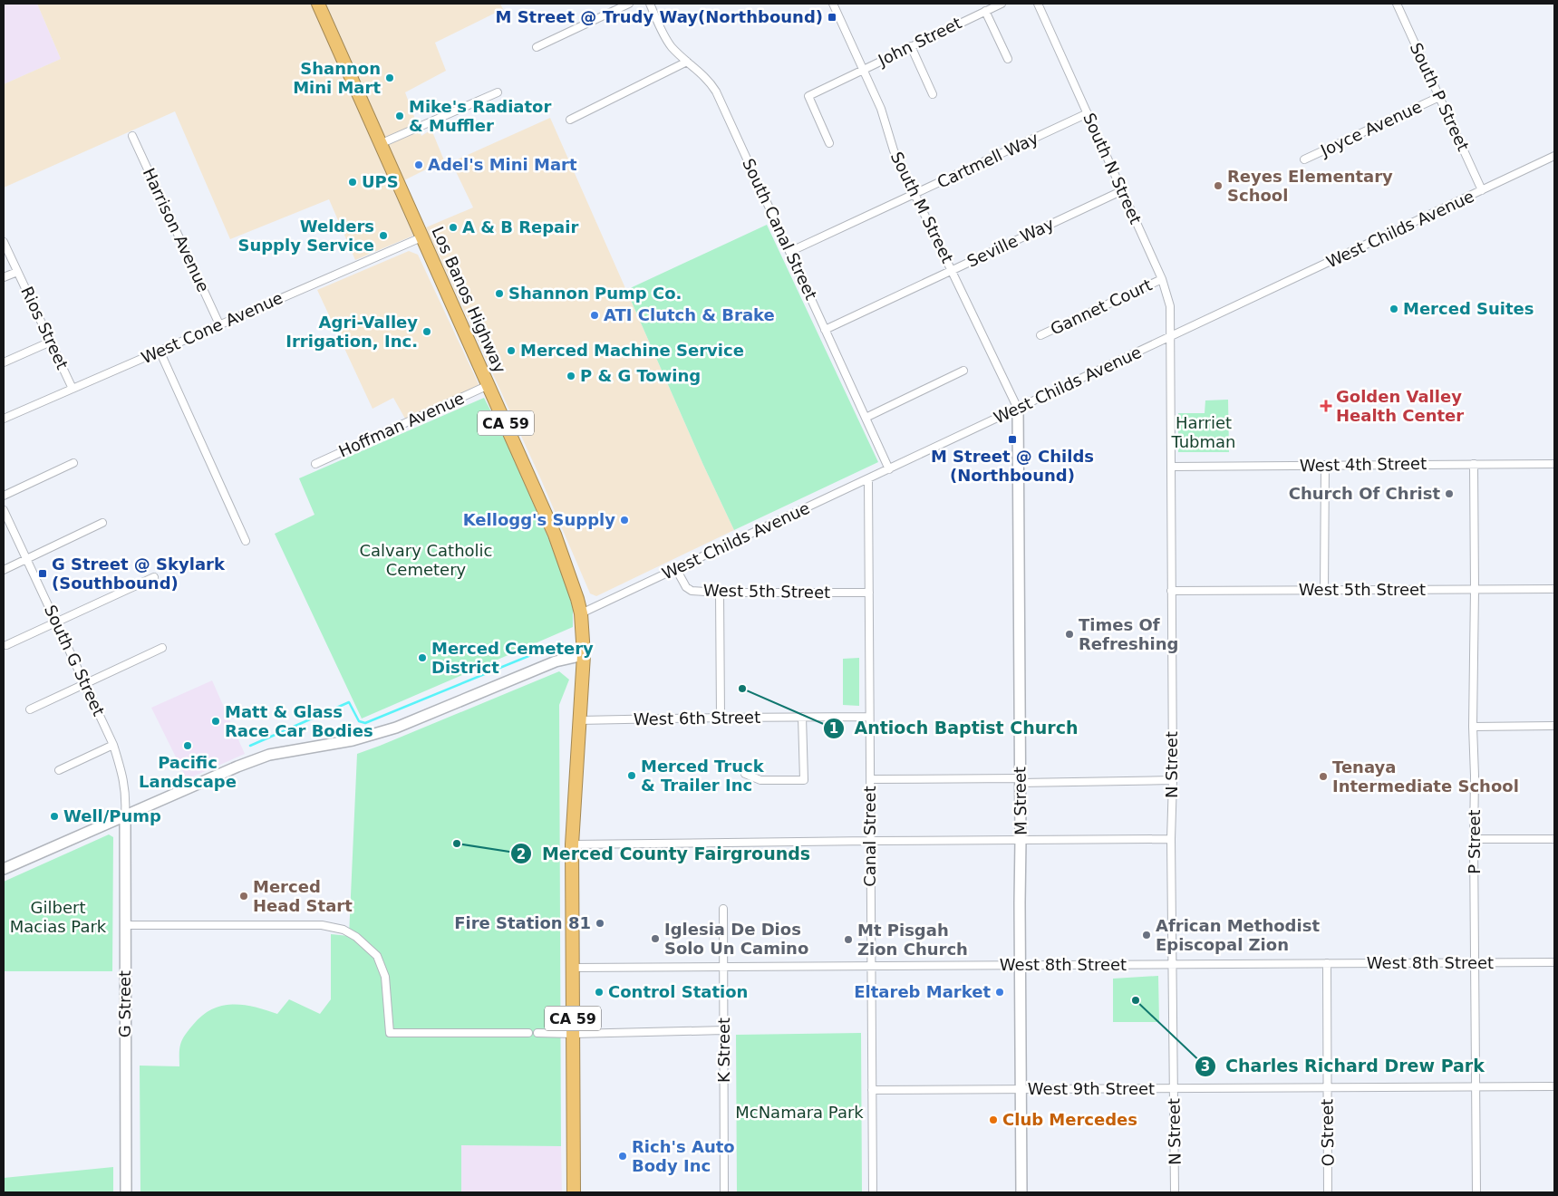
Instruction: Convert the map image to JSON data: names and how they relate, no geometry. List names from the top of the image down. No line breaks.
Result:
{"streets":{"highway":["Los Banos Highway","CA 59"],"main road":["M Street","G Street"],"street":["John Street","South P Street","Joyce Avenue","Cartmell Way","South N Street","South M Street","South Canal Street","West Childs Avenue","Harrison Avenue","Seville Way","Gannet Court","Rios Street","West Cone Avenue","Hoffman Avenue","West 4th Street","West 5th Street","South G Street","West 6th Street","N Street","Canal Street","P Street","West 8th Street","K Street","West 9th Street","O Street"]},"crossings":[["John Street","South M Street"],["South P Street","Joyce Avenue"],["South P Street","West Childs Avenue"],["Cartmell Way","South N Street"],["Cartmell Way","South M Street"],["Cartmell Way","South Canal Street"],["South N Street","West Childs Avenue"],["South N Street","Seville Way"],["South N Street","Gannet Court"],["South N Street","N Street"],["South M Street","West Childs Avenue"],["South M Street","Seville Way"],["South M Street","M Street"],["South Canal Street","West Childs Avenue"],["South Canal Street","Seville Way"],["West Childs Avenue","Los Banos Highway"],["West Childs Avenue","CA 59"],["West Childs Avenue","West 5th Street"],["West Childs Avenue","N Street"],["West Childs Avenue","M Street"],["West Childs Avenue","Canal Street"],["Harrison Avenue","West Cone Avenue"],["Los Banos Highway","West Cone Avenue"],["Los Banos Highway","CA 59"],["Los Banos Highway","Hoffman Avenue"],["Rios Street","West Cone Avenue"],["CA 59","West 6th Street"],["CA 59","West 8th Street"],["West 4th Street","N Street"],["West 4th Street","P Street"],["West 5th Street","N Street"],["West 5th Street","Canal Street"],["West 5th Street","P Street"],["South G Street","G Street"],["West 6th Street","Canal Street"],["N Street","West 8th Street"],["N Street","West 9th Street"],["M Street","West 8th Street"],["M Street","West 9th Street"],["Canal Street","West 8th Street"],["Canal Street","West 9th Street"],["P Street","West 8th Street"],["P Street","West 9th Street"],["West 8th Street","K Street"],["West 8th Street","O Street"],["West 9th Street","O Street"]],"parks":["Harriet Tubman","Calvary Catholic Cemetery","Gilbert Macias Park","McNamara Park"],"places":{"transit":["M Street @ Trudy Way(Northbound)","M Street @ Childs (Northbound)","G Street @ Skylark (Southbound)"],"other":["Shannon Mini Mart","Mike's Radiator & Muffler","Adel's Mini Mart","UPS","Reyes Elementary School","A & B Repair","Welders Supply Service","Shannon Pump Co.","Merced Suites","ATI Clutch & Brake","Agri-Valley Irrigation, Inc.","Merced Machine Service","P & G Towing","Church Of Christ","Kellogg's Supply","Times Of Refreshing","Merced Cemetery District","Antioch Baptist Church","Matt & Glass Race Car Bodies","Pacific Landscape","Merced Truck & Trailer Inc","Tenaya Intermediate School","Well/Pump","Merced County Fairgrounds","Merced Head Start","Fire Station 81","African Methodist Episcopal Zion","Iglesia De Dios Solo Un Camino","Mt Pisgah Zion Church","Control Station","Eltareb Market","Charles Richard Drew Park","Club Mercedes","Rich's Auto Body Inc"],"health":["Golden Valley Health Center"]}}
